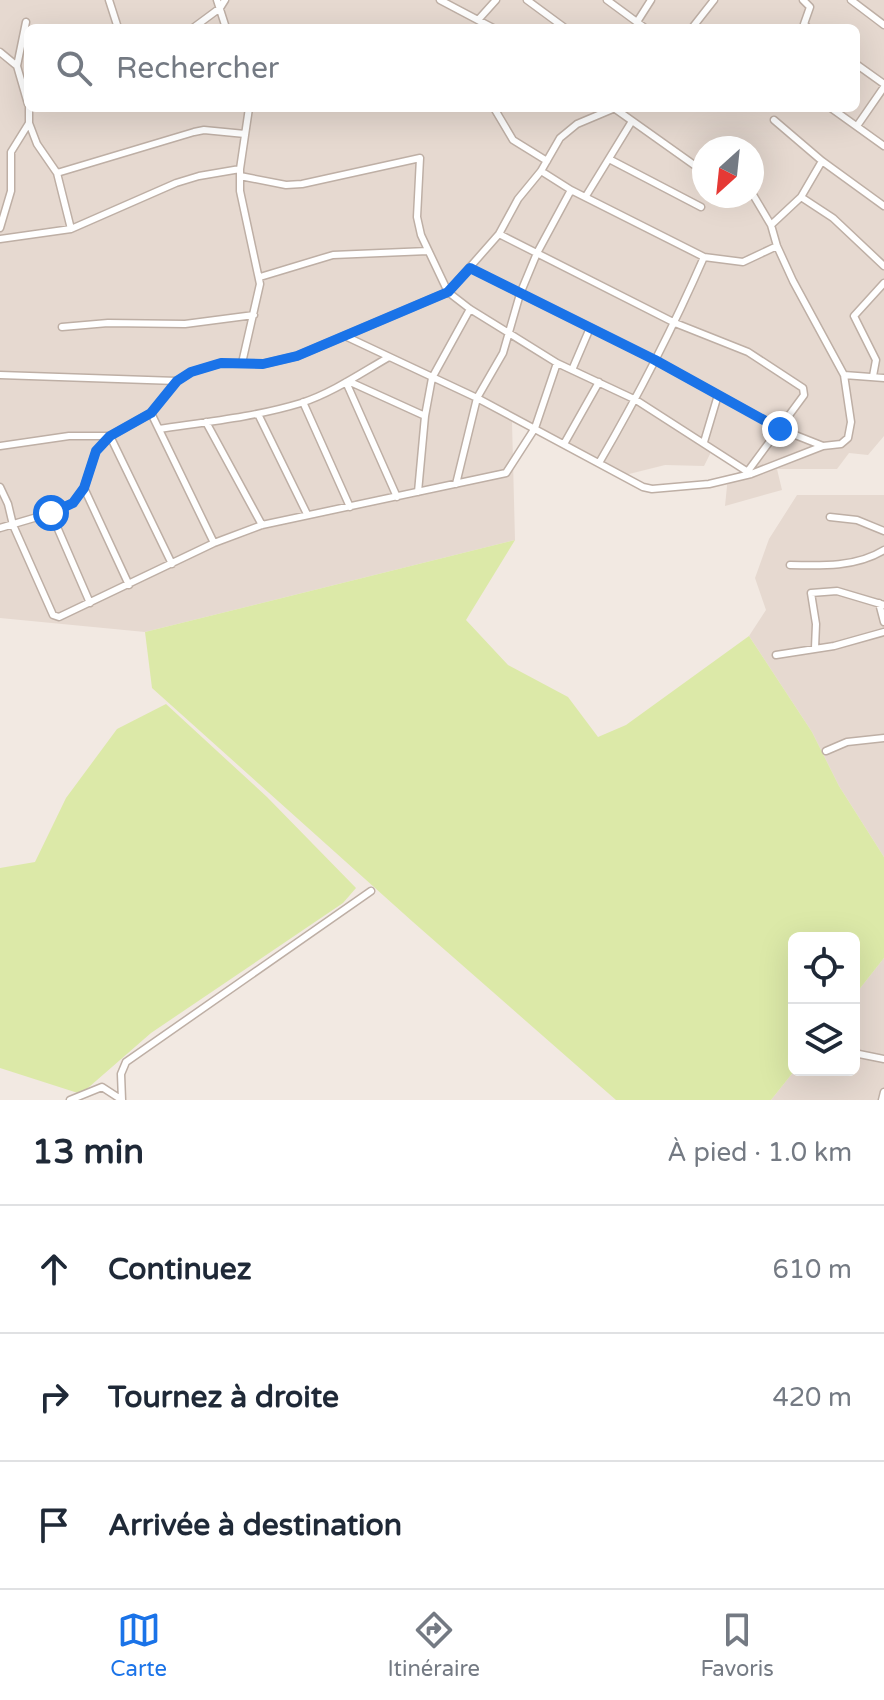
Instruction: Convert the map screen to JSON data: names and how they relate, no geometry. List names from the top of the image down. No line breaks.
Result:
{"north":"bottom left","page":{"search":"Rechercher","heading":["13 min","À pied · 1.0 km"],"list":[["Continuez","610 m"],["Tournez à droite","420 m"],"Arrivée à destination"],"nav":["Carte","Itinéraire","Favoris"]}}
